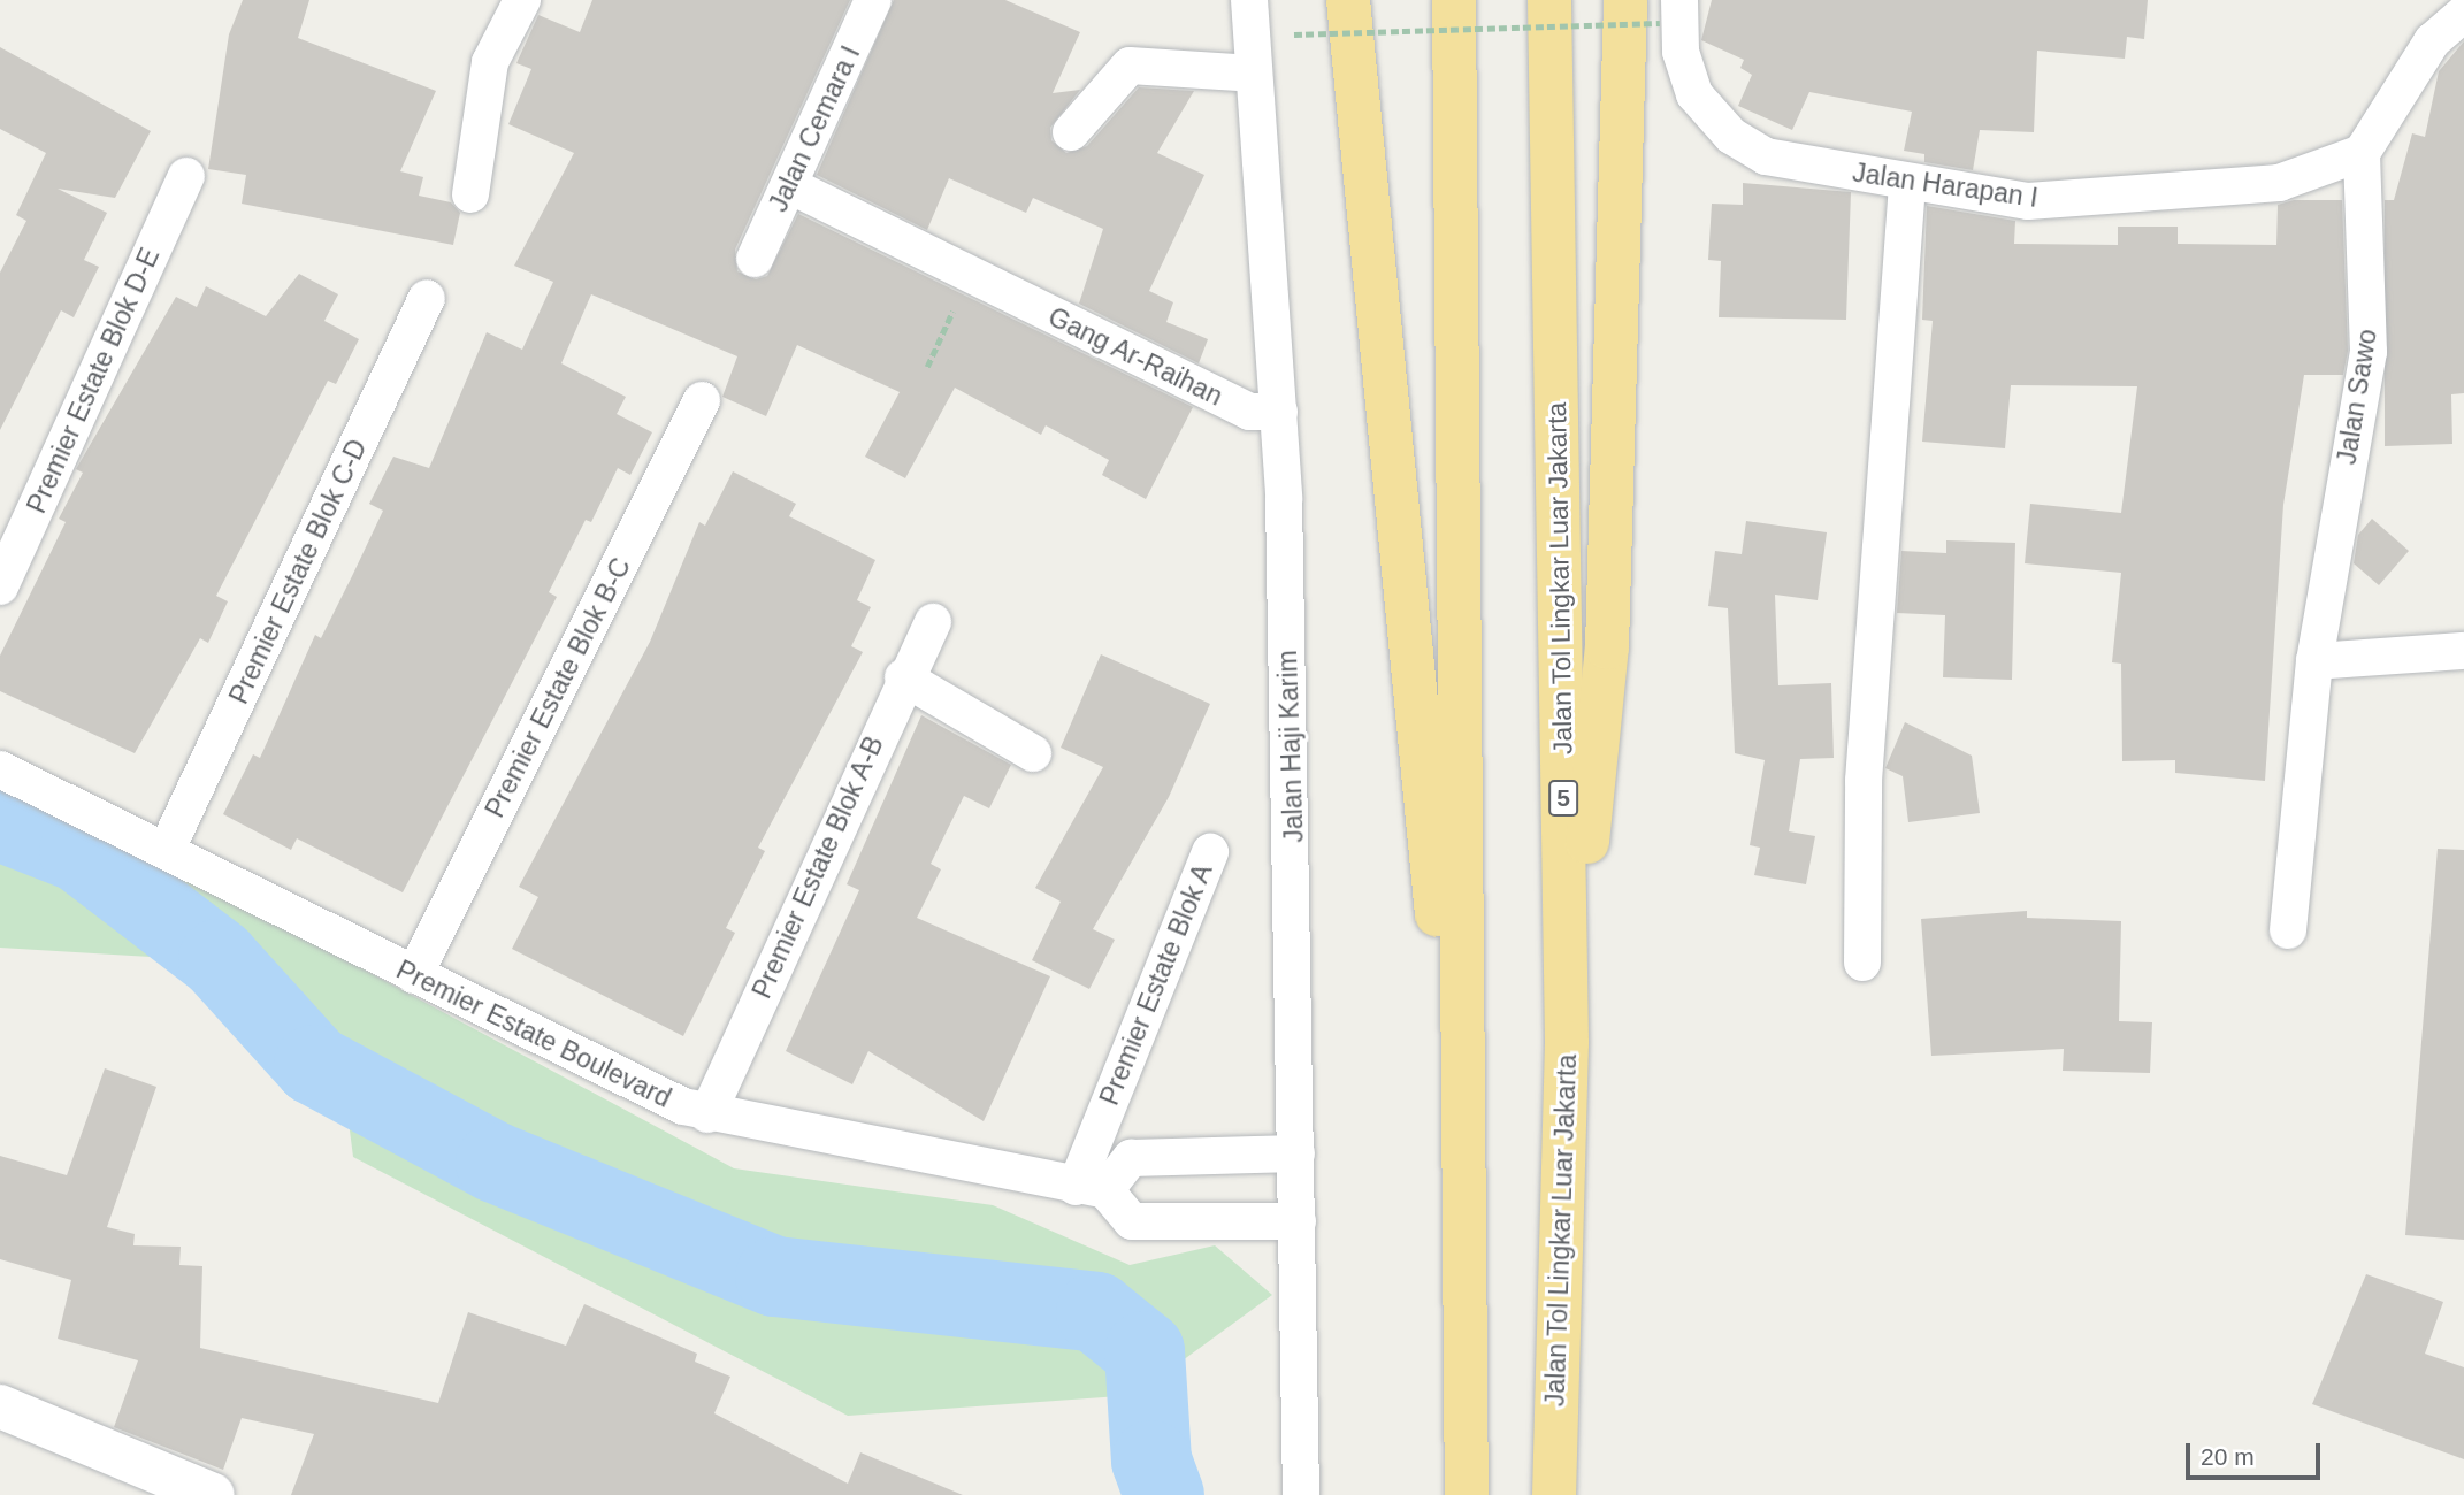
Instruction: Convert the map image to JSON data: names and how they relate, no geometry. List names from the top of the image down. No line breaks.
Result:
{"streets":{"highway":["Jalan Tol Lingkar Luar Jakarta","5"],"street":["Jalan Cemara I","Jalan Harapan I","Gang Ar-Raihan","Premier Estate Blok D-E","Jalan Sawo","Premier Estate Blok C-D","Premier Estate Blok B-C","Jalan Haji Karim","Premier Estate Blok A-B","Premier Estate Blok A","Premier Estate Boulevard"]},"crossings":[["Jalan Cemara I","Gang Ar-Raihan"],["Jalan Harapan I","Jalan Sawo"],["Gang Ar-Raihan","Jalan Haji Karim"],["Premier Estate Blok C-D","Premier Estate Boulevard"],["Premier Estate Blok B-C","Premier Estate Boulevard"],["Premier Estate Blok A-B","Premier Estate Boulevard"],["Premier Estate Blok A","Premier Estate Boulevard"]],"scale_bar":"20 m"}
